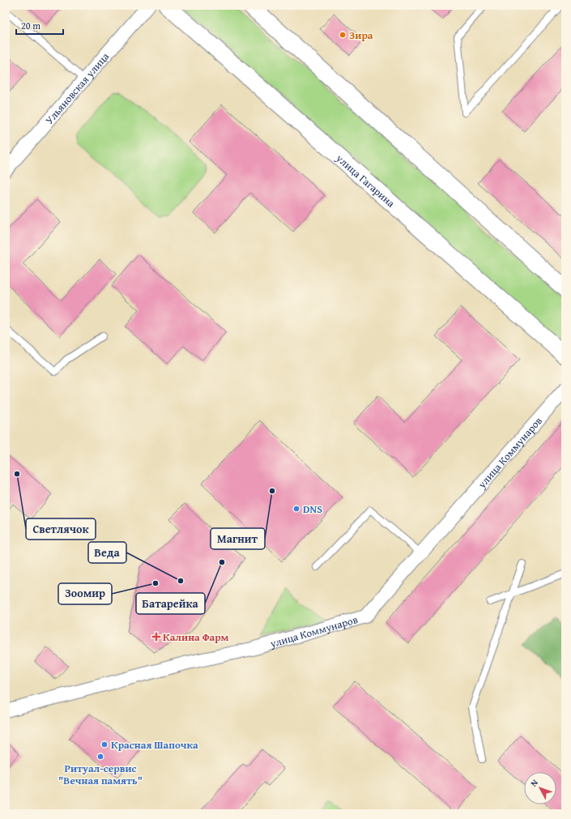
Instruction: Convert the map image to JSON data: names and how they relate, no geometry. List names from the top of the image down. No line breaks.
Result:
{"streets":{"street":["Ульяновская улица","улица Гагарина","улица Коммунаров"]},"places":{"other":["Зира","Светлячок","Магнит","DNS","Батарейка","Веда","Зоомир","Красная Шапочка","Ритуал-сервис \"Вечная память\""],"health":["Калина Фарм"]},"scale_bar":"20 m","north":"top left"}
